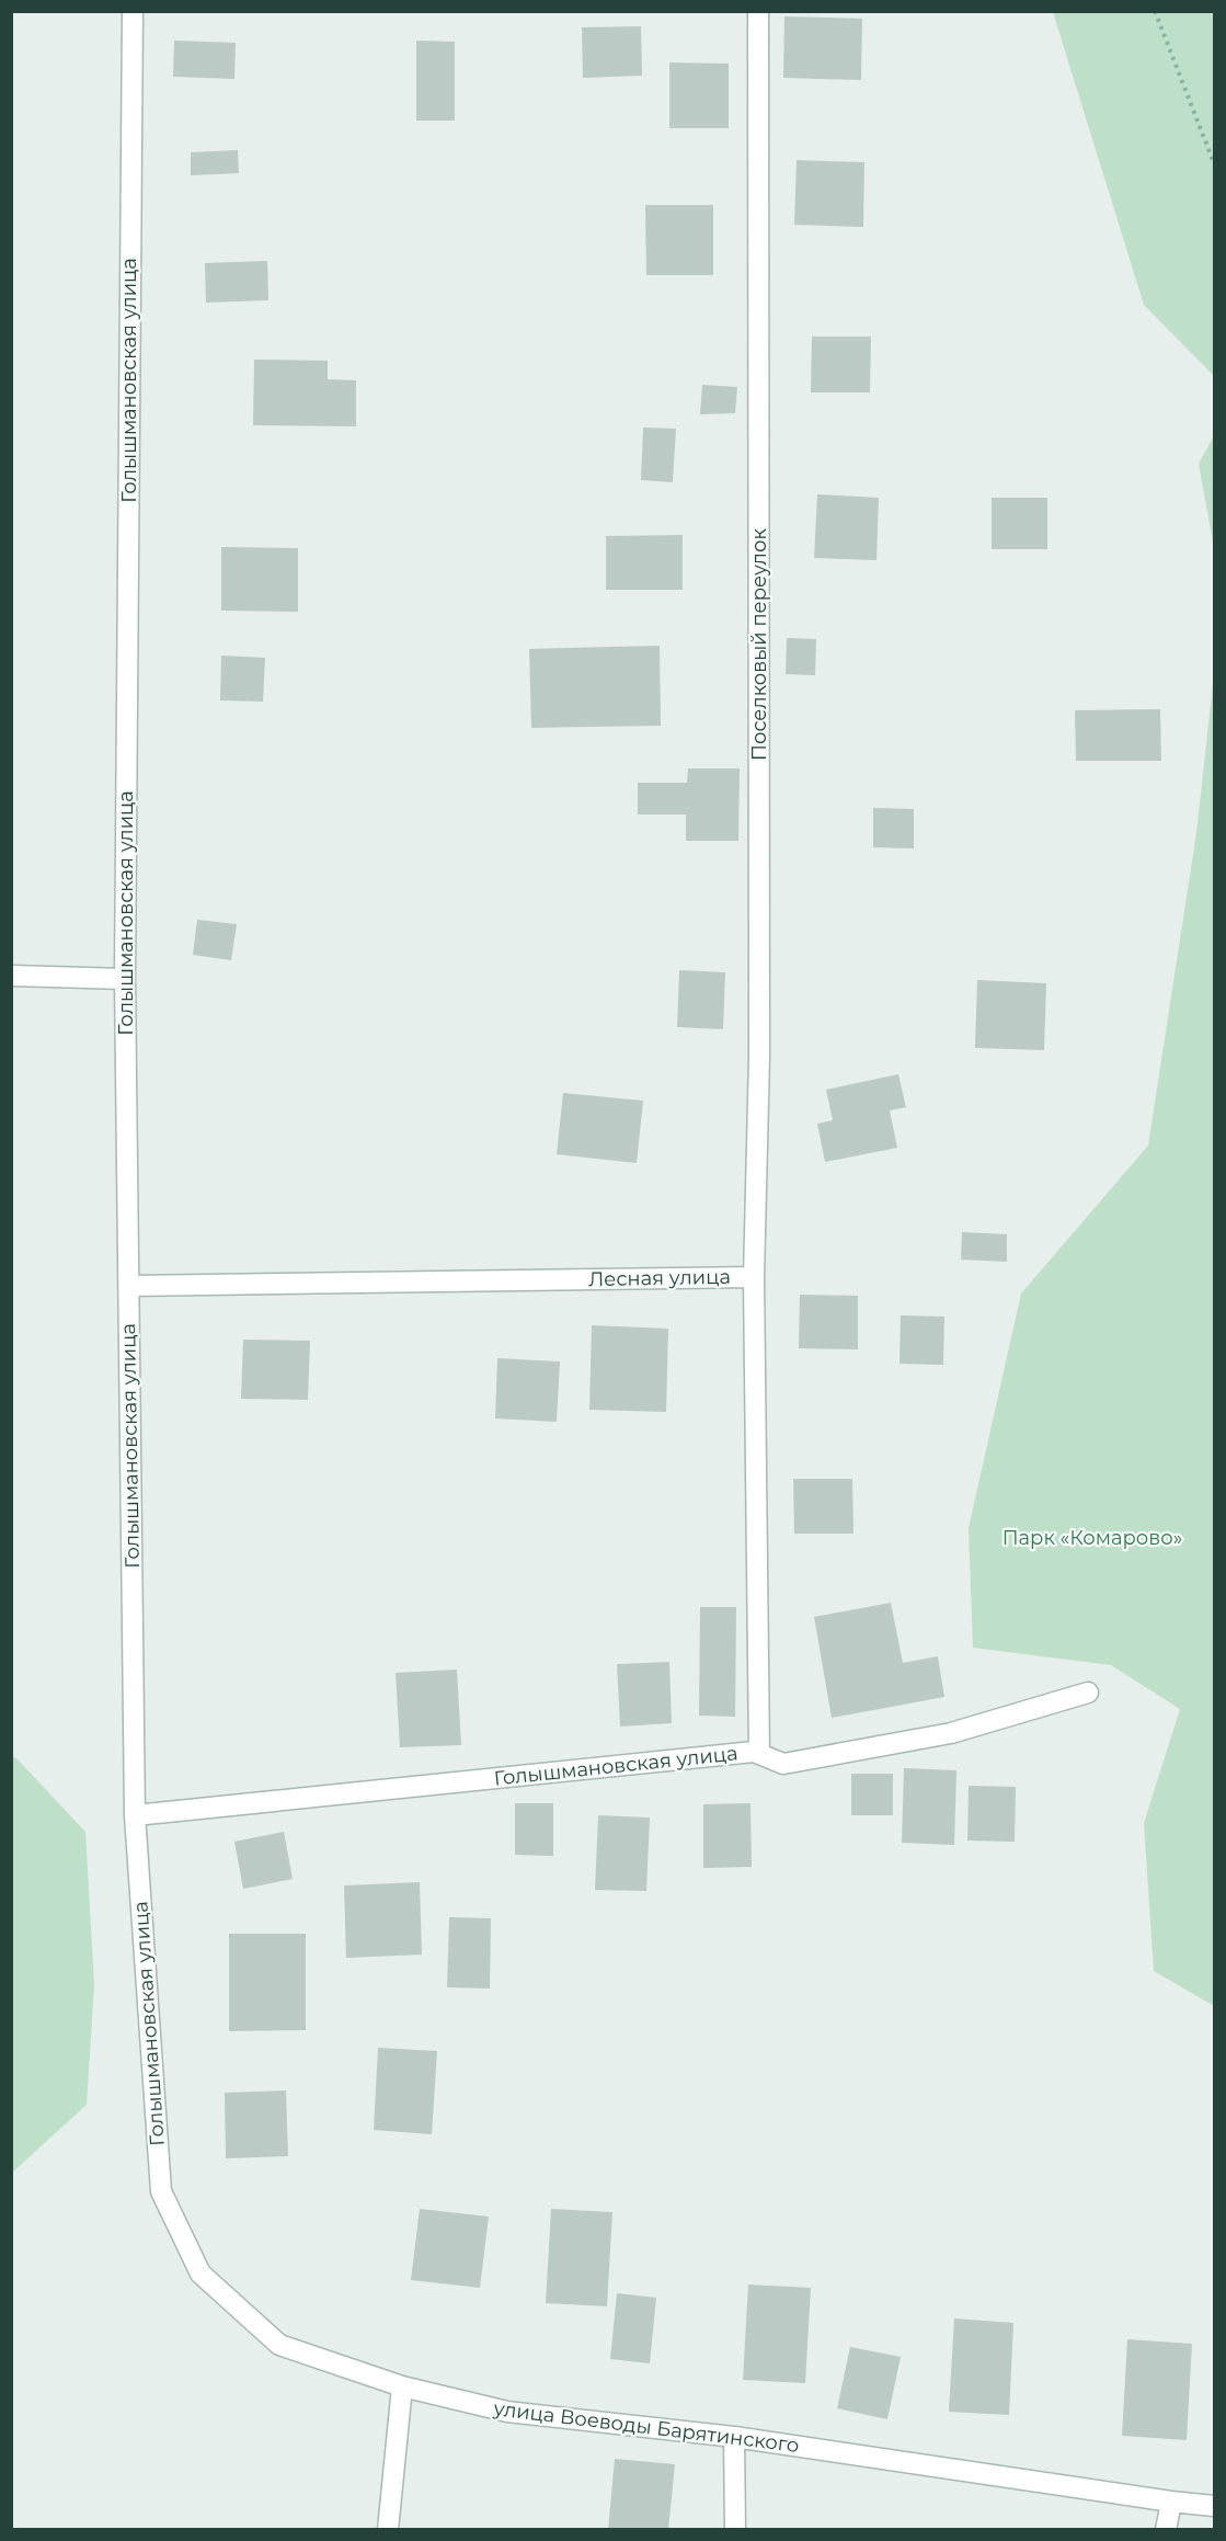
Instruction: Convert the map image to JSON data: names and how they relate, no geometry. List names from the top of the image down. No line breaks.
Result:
{"streets":{"street":["Голышмановская улица","Поселковый переулок","Лесная улица","улица Воеводы Барятинского"]},"crossings":[["Голышмановская улица","Лесная улица"],["Голышмановская улица","улица Воеводы Барятинского"],["Поселковый переулок","Лесная улица"]],"parks":["Парк «Комарово»"]}
